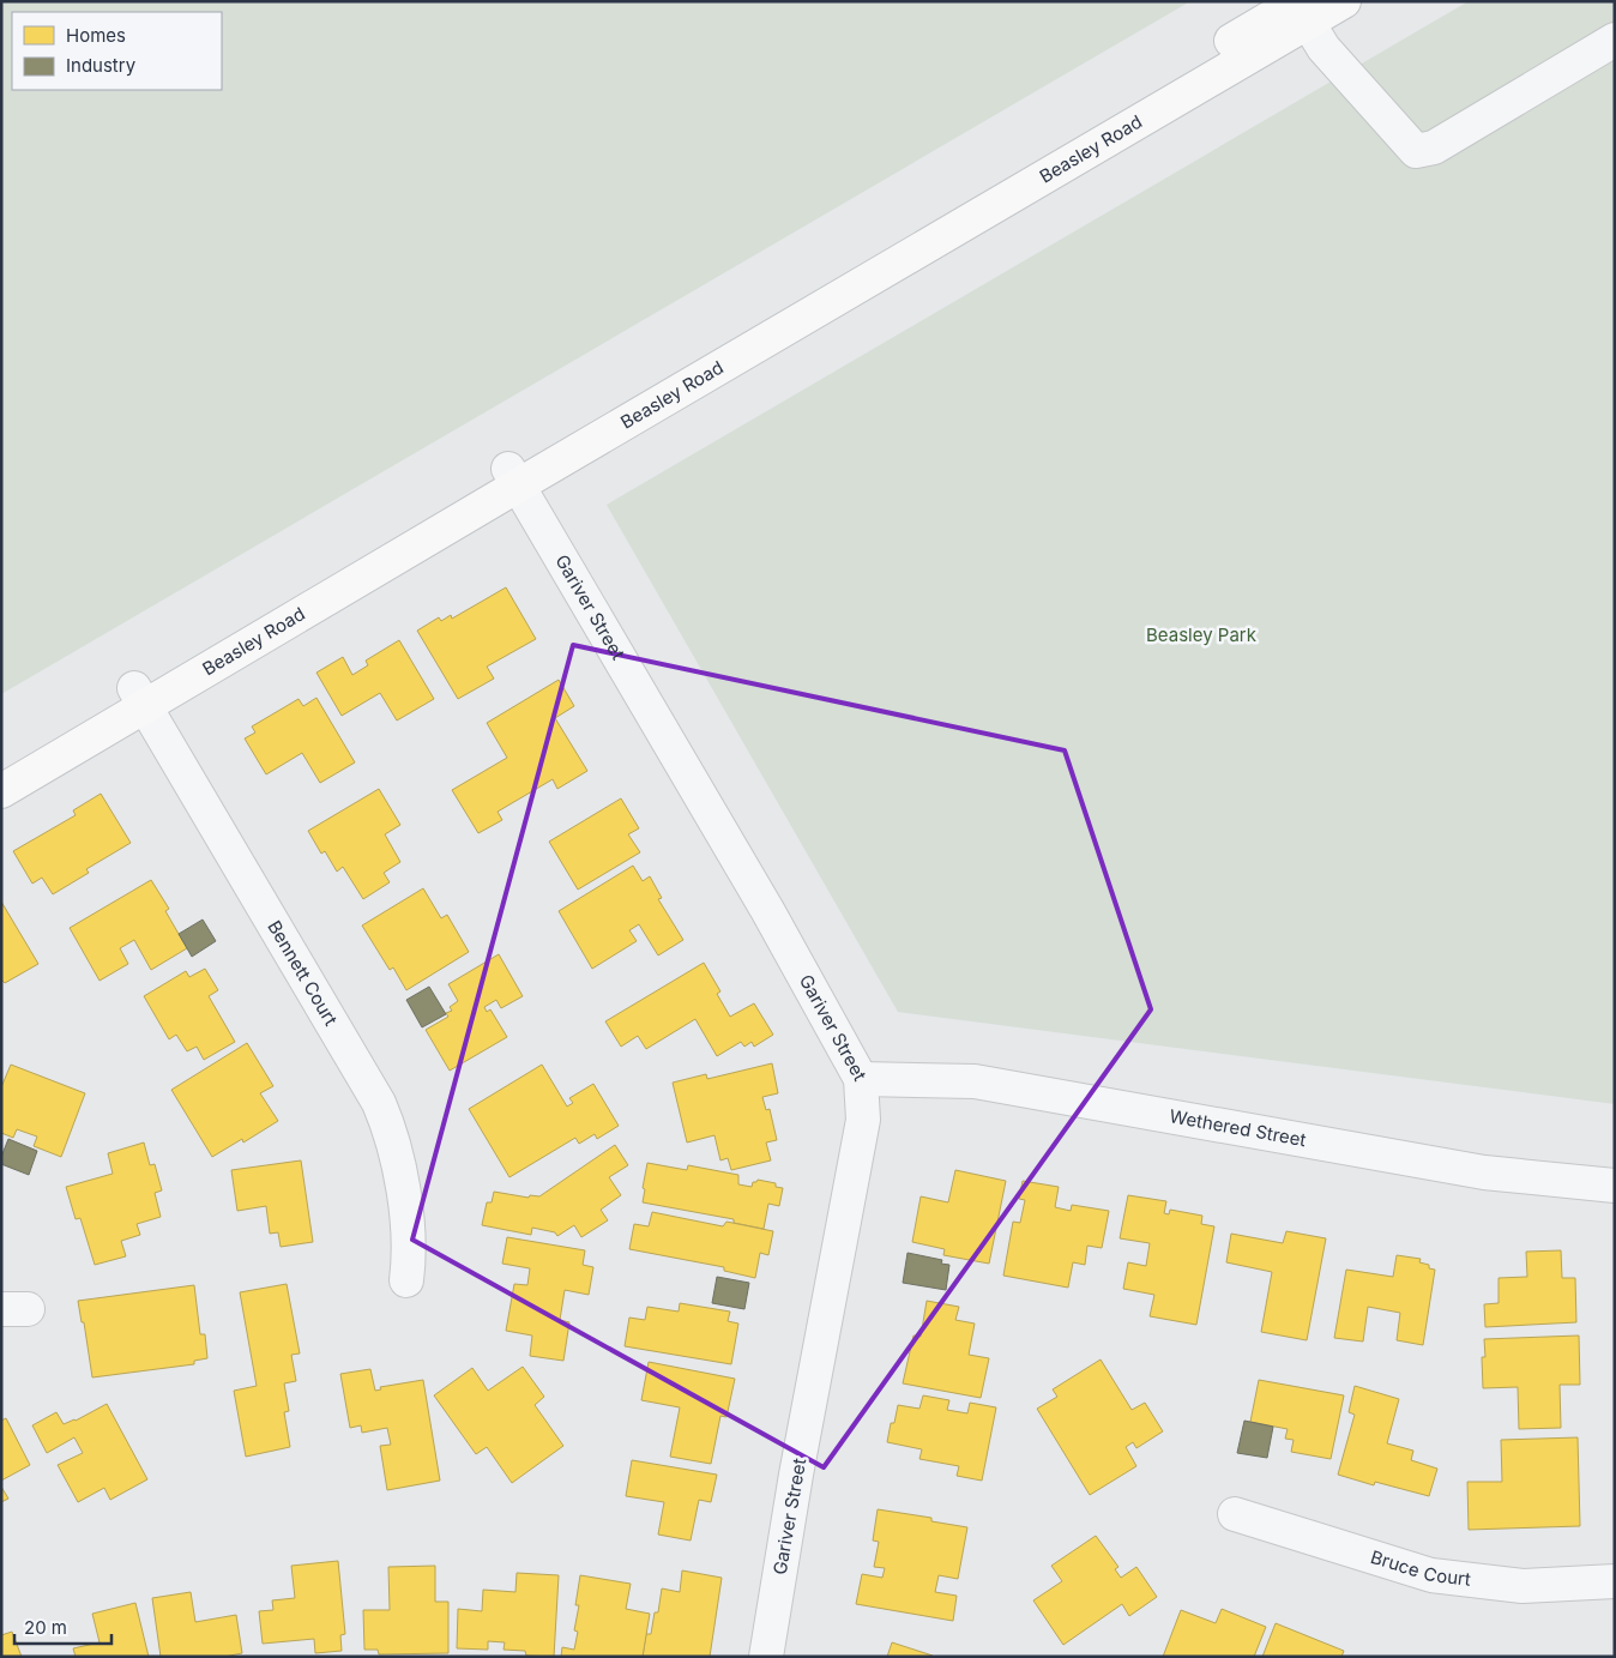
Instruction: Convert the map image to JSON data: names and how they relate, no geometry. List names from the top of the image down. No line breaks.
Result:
{"streets":{"main road":["Beasley Road"],"street":["Gariver Street","Bennett Court","Wethered Street","Bruce Court"]},"crossings":[["Beasley Road","Gariver Street"],["Beasley Road","Bennett Court"],["Gariver Street","Wethered Street"]],"parks":["Beasley Park"],"legend":["Homes","Industry"],"scale_bar":"20 m"}
